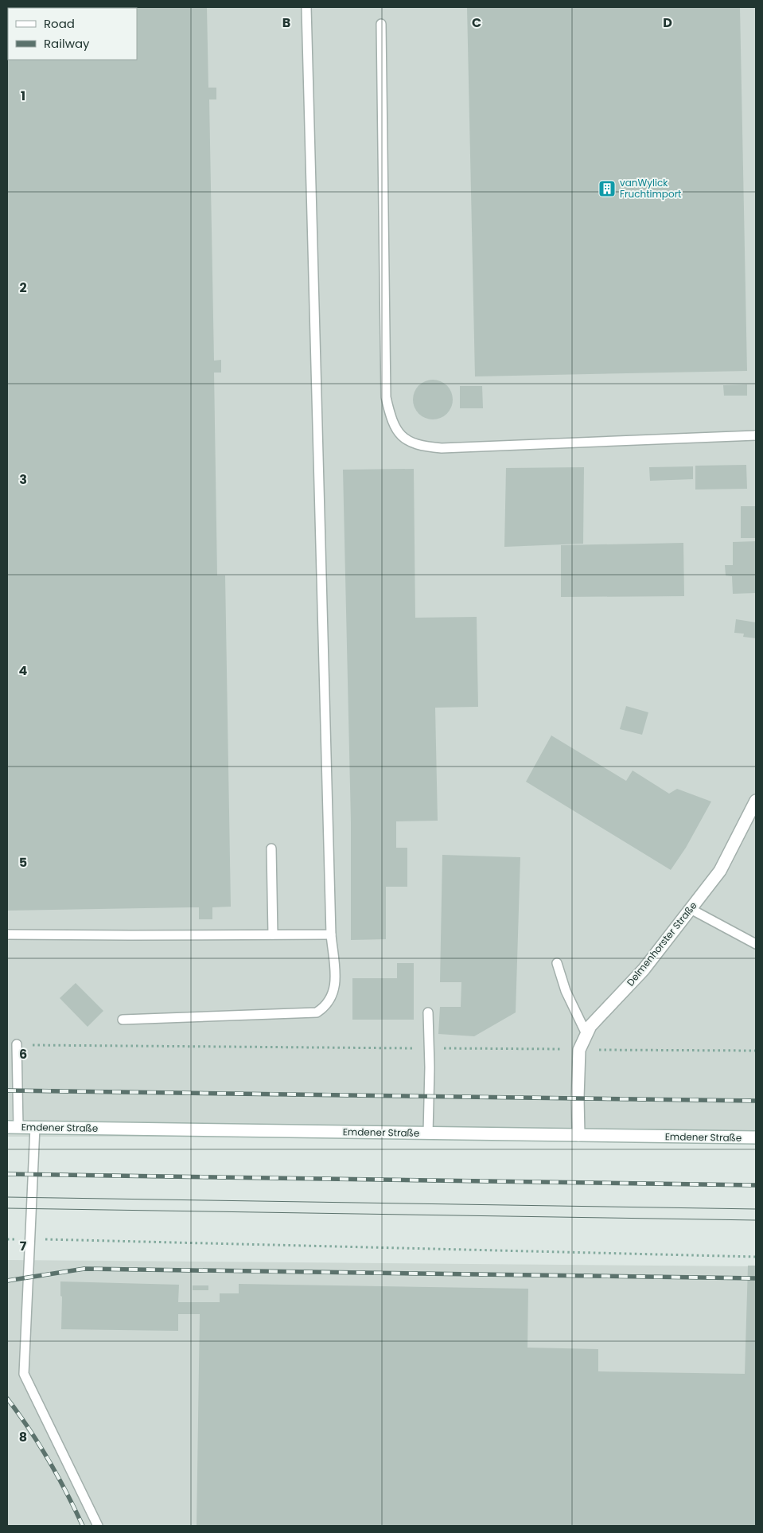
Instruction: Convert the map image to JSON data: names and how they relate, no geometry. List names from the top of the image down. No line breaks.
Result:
{"streets":{"street":["Delmenhorster Straße","Emdener Straße"]},"crossings":[["Delmenhorster Straße","Emdener Straße"]],"places":{"building":["vanWylick Fruchtimport"]},"legend":["Road","Railway"],"grid":{"columns":["B","C","D"],"rows":["1","2","3","4","5","6","7","8"]}}
